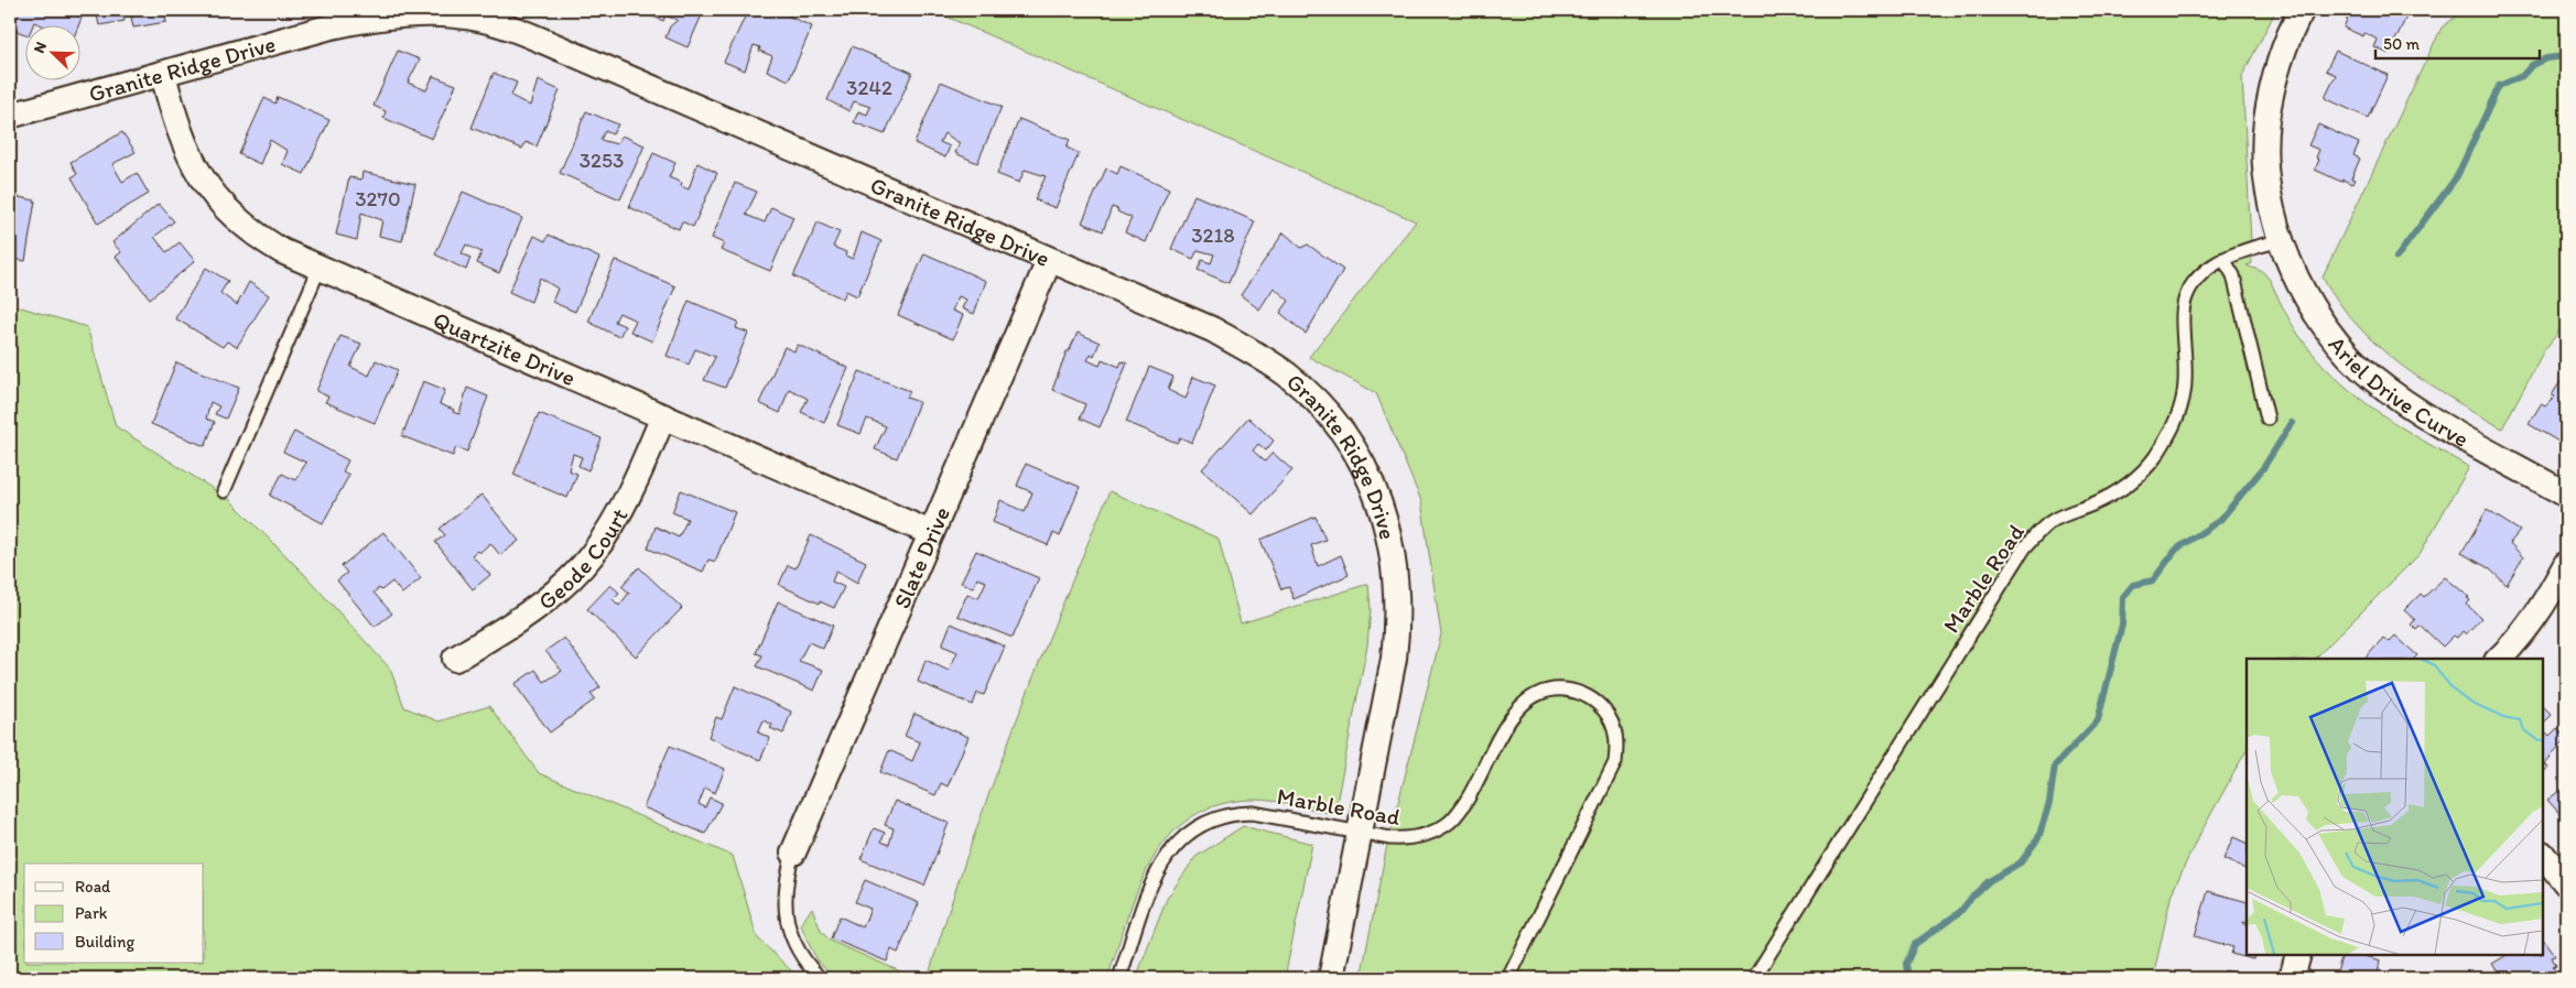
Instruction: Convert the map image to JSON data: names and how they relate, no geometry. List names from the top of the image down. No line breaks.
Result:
{"streets":{"street":["Granite Ridge Drive","Quartzite Drive","Ariel Drive Curve","Geode Court","Slate Drive"],"lane":["Marble Road"]},"crossings":[["Granite Ridge Drive","Quartzite Drive"],["Granite Ridge Drive","Slate Drive"],["Granite Ridge Drive","Marble Road"],["Quartzite Drive","Geode Court"],["Quartzite Drive","Slate Drive"],["Ariel Drive Curve","Marble Road"]],"house_numbers":["3242","3253","3270","3218"],"legend":["Road","Park","Building"],"scale_bar":"50 m","north":"top left"}
